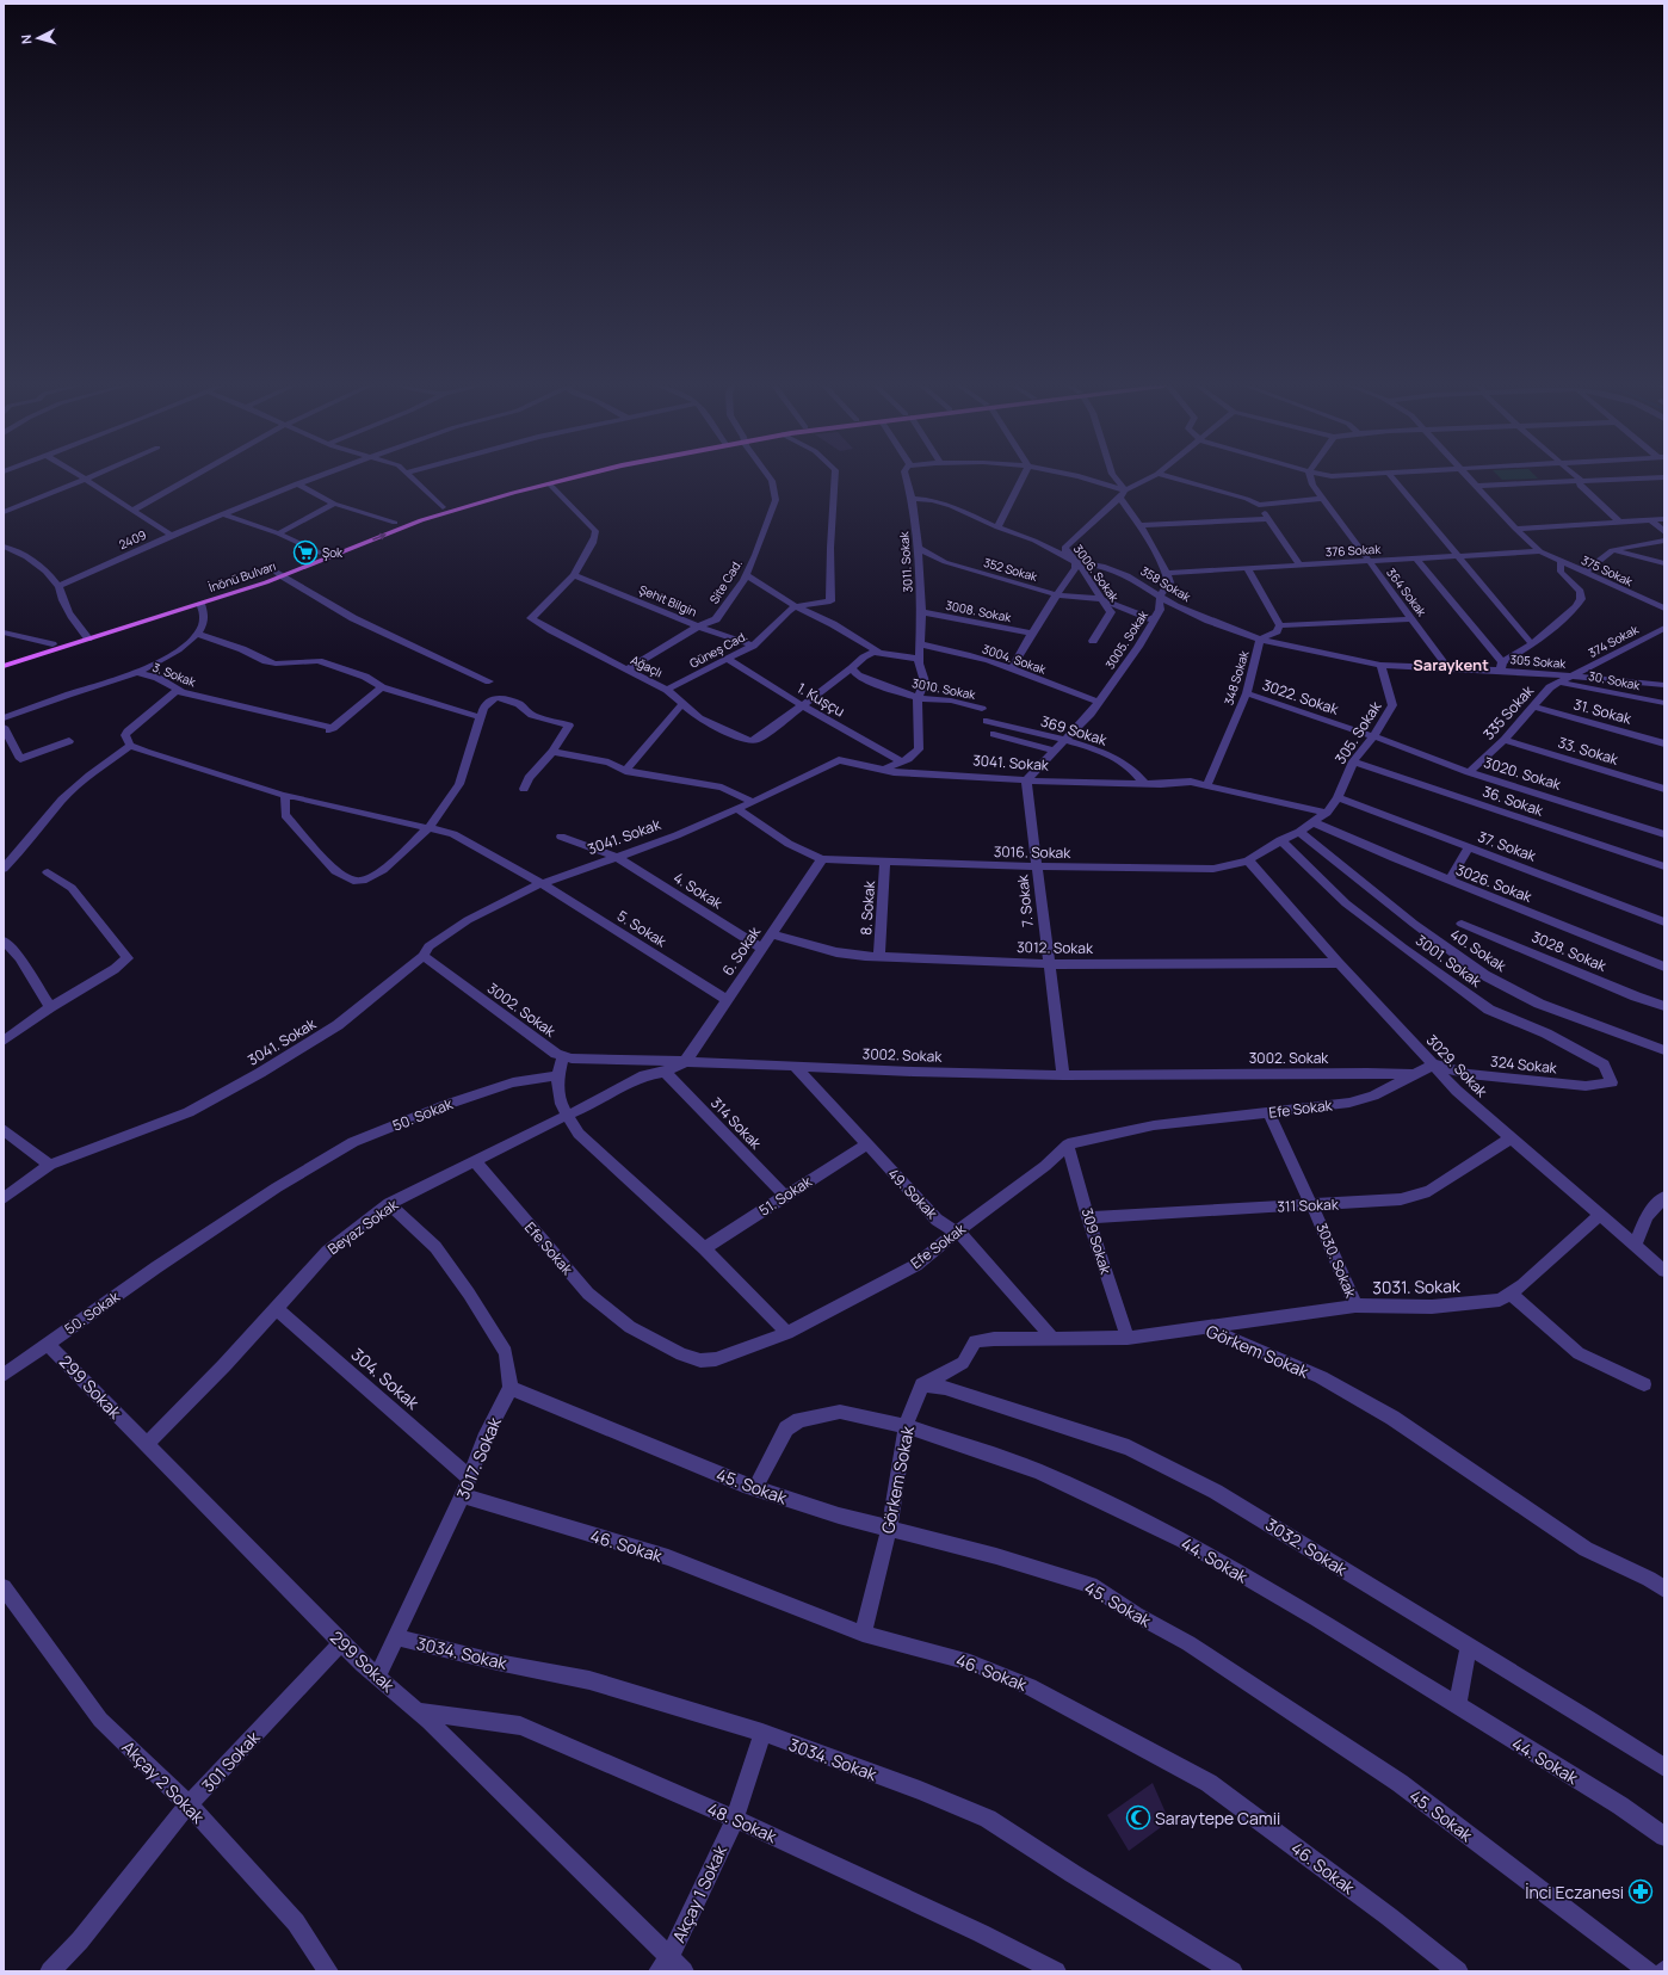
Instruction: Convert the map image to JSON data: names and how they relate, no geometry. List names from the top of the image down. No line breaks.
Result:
{"streets":{"main road":["İnönü Bulvarı"],"street":["2409","376 Sokak","3011. Sokak","352 Sokak","375 Sokak","3006. Sokak","Site Cad.","358 Sokak","364 Sokak","Şehit Bilgin","3008. Sokak","3005. Sokak","374 Sokak","Güneş Cad.","3004. Sokak","305 Sokak","Ağaçlı","3. Sokak","348 Sokak","30. Sokak","3010. Sokak","3022. Sokak","1. Kuşçu","31. Sokak","335 Sokak","369 Sokak","305. Sokak","33. Sokak","3041. Sokak","3020. Sokak","36. Sokak","37. Sokak","3016. Sokak","3026. Sokak","4. Sokak","7. Sokak","8. Sokak","5. Sokak","3012. Sokak","40. Sokak","6. Sokak","3028. Sokak","3001. Sokak","3002. Sokak","324 Sokak","3029. Sokak","Efe Sokak","50. Sokak","314 Sokak","49. Sokak","51. Sokak","311 Sokak","Beyaz Sokak","309 Sokak","3030. Sokak","3031. Sokak","Görkem Sokak","304. Sokak","299 Sokak","3017. Sokak","45. Sokak","46. Sokak","3032. Sokak","44. Sokak","3034. Sokak","301 Sokak","Akçay 2 Sokak","48. Sokak","Akçay 1 Sokak"]},"crossings":[["376 Sokak","375 Sokak"],["376 Sokak","364 Sokak"],["376 Sokak","3005. Sokak"],["3011. Sokak","352 Sokak"],["3011. Sokak","358 Sokak"],["3011. Sokak","3008. Sokak"],["3011. Sokak","3004. Sokak"],["3011. Sokak","3010. Sokak"],["3011. Sokak","1. Kuşçu"],["3011. Sokak","3041. Sokak"],["352 Sokak","3006. Sokak"],["352 Sokak","3005. Sokak"],["3006. Sokak","358 Sokak"],["Site Cad.","Şehit Bilgin"],["Site Cad.","Ağaçlı"],["358 Sokak","3005. Sokak"],["358 Sokak","348 Sokak"],["364 Sokak","305 Sokak"],["Şehit Bilgin","Güneş Cad."],["Şehit Bilgin","Ağaçlı"],["3005. Sokak","3004. Sokak"],["3005. Sokak","369 Sokak"],["3005. Sokak","3041. Sokak"],["3005. Sokak","7. Sokak"],["374 Sokak","305 Sokak"],["374 Sokak","335 Sokak"],["Güneş Cad.","Ağaçlı"],["Güneş Cad.","1. Kuşçu"],["305 Sokak","348 Sokak"],["305 Sokak","335 Sokak"],["305 Sokak","305. Sokak"],["Ağaçlı","1. Kuşçu"],["348 Sokak","3022. Sokak"],["348 Sokak","305. Sokak"],["348 Sokak","3041. Sokak"],["30. Sokak","335 Sokak"],["3022. Sokak","305. Sokak"],["3022. Sokak","3020. Sokak"],["31. Sokak","335 Sokak"],["335 Sokak","33. Sokak"],["335 Sokak","3020. Sokak"],["369 Sokak","3041. Sokak"],["305. Sokak","3041. Sokak"],["305. Sokak","3020. Sokak"],["305. Sokak","36. Sokak"],["305. Sokak","37. Sokak"],["305. Sokak","3016. Sokak"],["3041. Sokak","3016. Sokak"],["3041. Sokak","4. Sokak"],["3041. Sokak","7. Sokak"],["3041. Sokak","5. Sokak"],["3041. Sokak","3002. Sokak"],["3016. Sokak","3026. Sokak"],["3016. Sokak","7. Sokak"],["3016. Sokak","8. Sokak"],["3016. Sokak","40. Sokak"],["3016. Sokak","6. Sokak"],["3016. Sokak","3001. Sokak"],["3016. Sokak","3029. Sokak"],["4. Sokak","6. Sokak"],["7. Sokak","3012. Sokak"],["7. Sokak","3002. Sokak"],["8. Sokak","3012. Sokak"],["5. Sokak","6. Sokak"],["3012. Sokak","6. Sokak"],["3012. Sokak","3029. Sokak"],["6. Sokak","3002. Sokak"],["6. Sokak","Beyaz Sokak"],["3001. Sokak","324 Sokak"],["3002. Sokak","Efe Sokak"],["3002. Sokak","49. Sokak"],["3002. Sokak","Beyaz Sokak"],["324 Sokak","3029. Sokak"],["324 Sokak","Efe Sokak"],["3029. Sokak","Efe Sokak"],["3029. Sokak","311 Sokak"],["3029. Sokak","3031. Sokak"],["Efe Sokak","49. Sokak"],["Efe Sokak","Beyaz Sokak"],["Efe Sokak","309 Sokak"],["Efe Sokak","3030. Sokak"],["50. Sokak","299 Sokak"],["314 Sokak","51. Sokak"],["314 Sokak","Beyaz Sokak"],["49. Sokak","51. Sokak"],["49. Sokak","Görkem Sokak"],["311 Sokak","309 Sokak"],["311 Sokak","3030. Sokak"],["Beyaz Sokak","304. Sokak"],["Beyaz Sokak","299 Sokak"],["309 Sokak","Görkem Sokak"],["3030. Sokak","3031. Sokak"],["3031. Sokak","Görkem Sokak"],["Görkem Sokak","45. Sokak"],["Görkem Sokak","46. Sokak"],["Görkem Sokak","3032. Sokak"],["Görkem Sokak","44. Sokak"],["304. Sokak","3017. Sokak"],["299 Sokak","3017. Sokak"],["299 Sokak","301 Sokak"],["299 Sokak","48. Sokak"],["299 Sokak","Akçay 1 Sokak"],["3017. Sokak","45. Sokak"],["3017. Sokak","46. Sokak"],["3017. Sokak","3034. Sokak"],["45. Sokak","44. Sokak"],["3034. Sokak","Akçay 1 Sokak"],["301 Sokak","Akçay 2 Sokak"],["48. Sokak","Akçay 1 Sokak"]],"districts":["Saraykent"],"places":{"supermarket":["Şok"],"mosque":["Saraytepe Camii"],"pharmacy":["İnci Eczanesi"]},"north":"left"}
